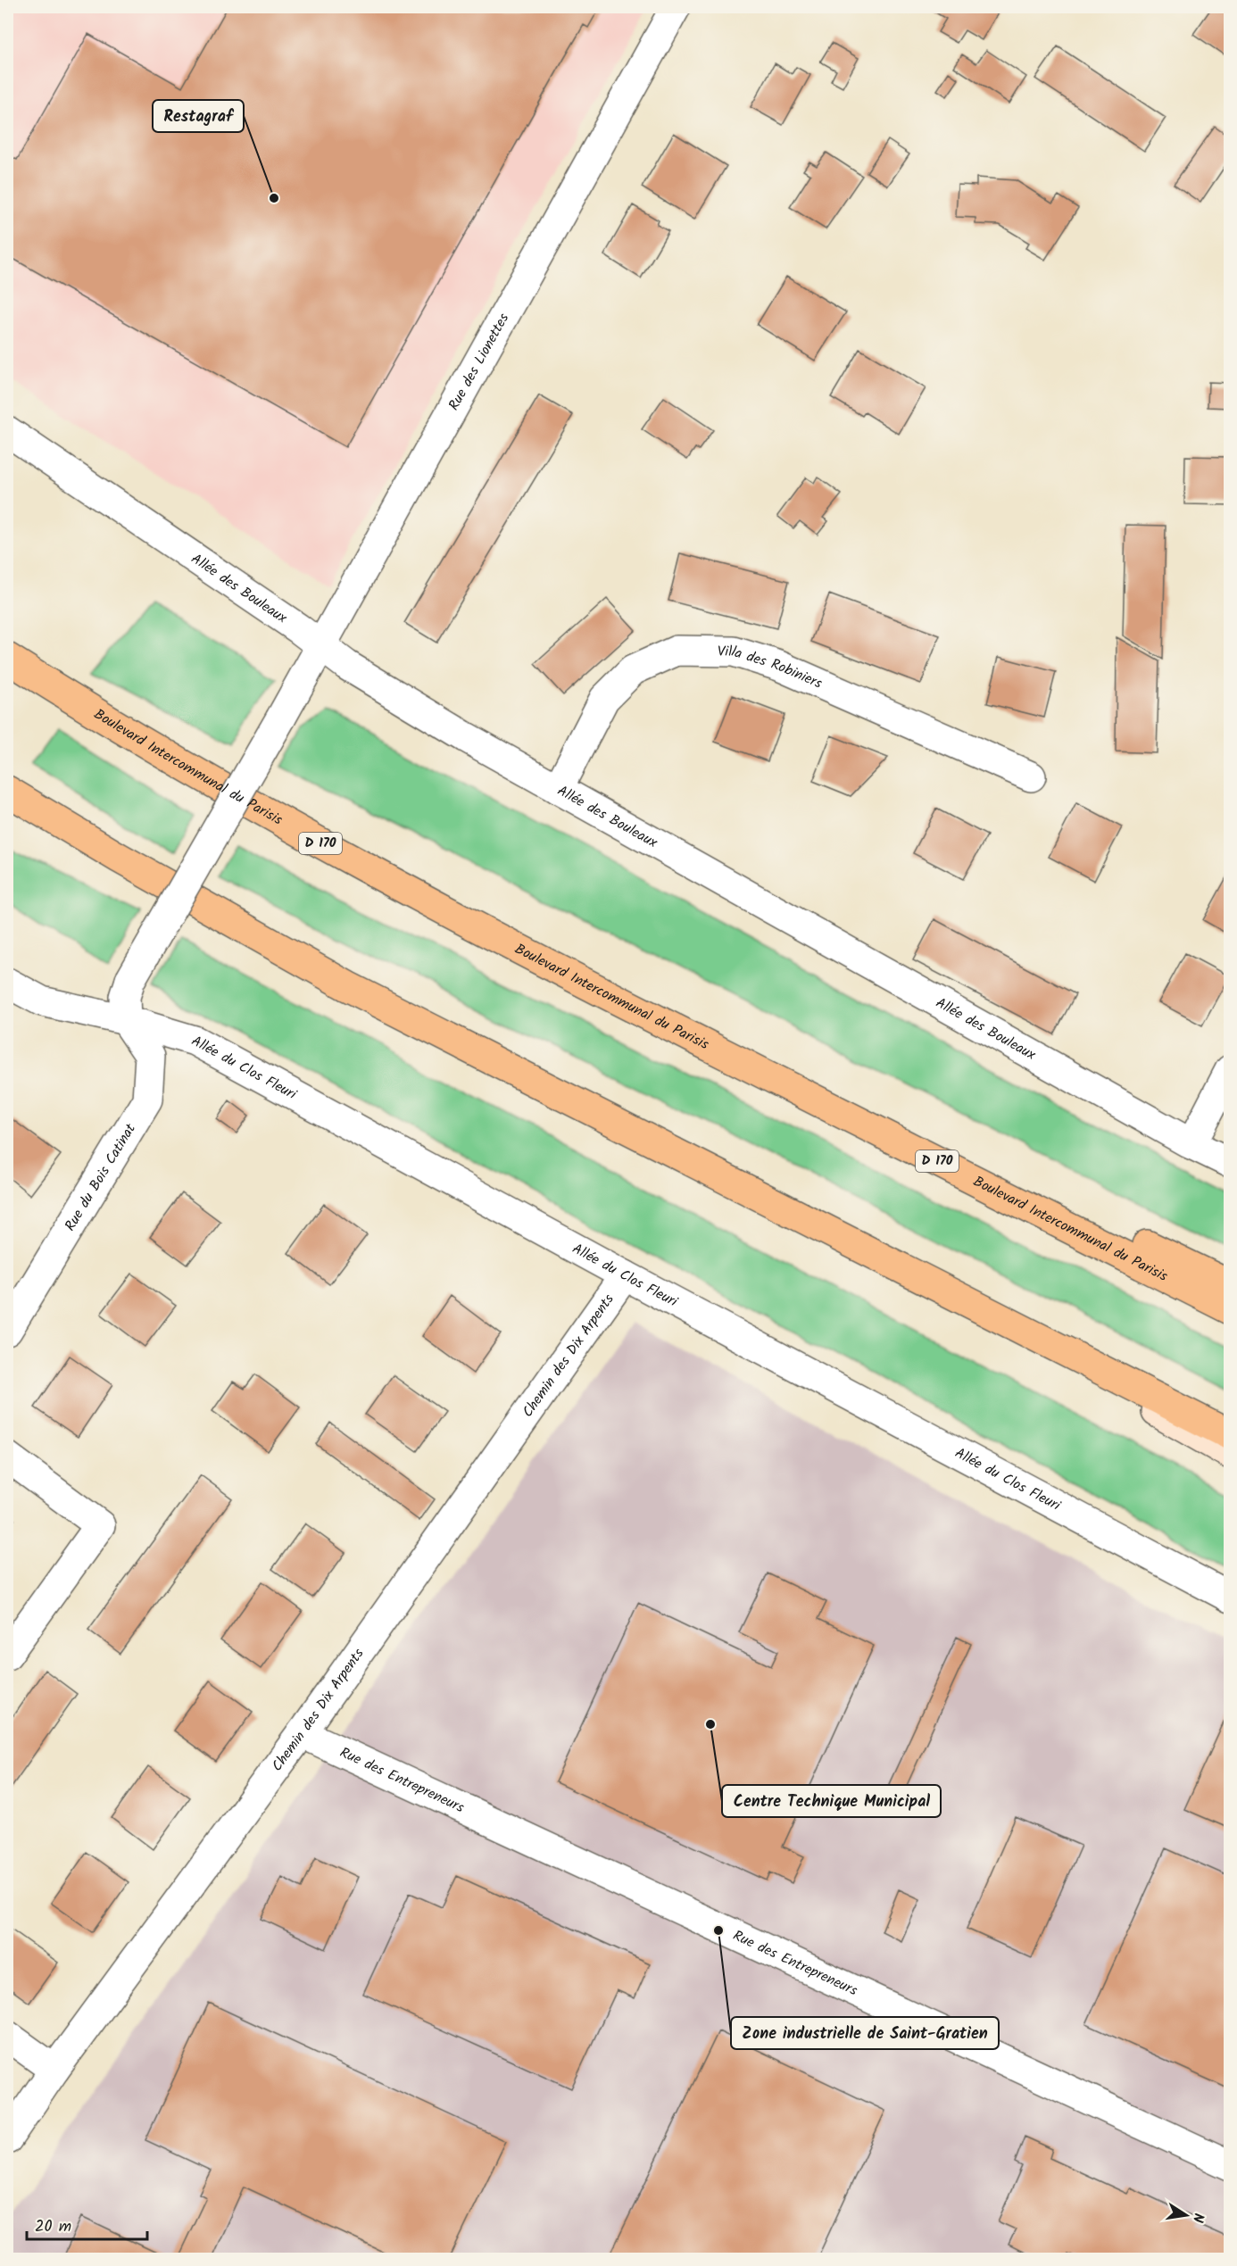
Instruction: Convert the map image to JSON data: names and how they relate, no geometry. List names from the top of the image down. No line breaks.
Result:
{"streets":{"highway":["Boulevard Intercommunal du Parisis","D 170"],"street":["Rue des Lionettes","Allée des Bouleaux","Villa des Robiniers","Allée du Clos Fleuri","Rue du Bois Catinat","Chemin des Dix Arpents","Rue des Entrepreneurs"]},"crossings":[["Rue des Lionettes","Allée des Bouleaux"],["Rue des Lionettes","Allée du Clos Fleuri"],["Rue des Lionettes","Rue du Bois Catinat"],["Allée des Bouleaux","Villa des Robiniers"],["Allée du Clos Fleuri","Rue du Bois Catinat"],["Allée du Clos Fleuri","Chemin des Dix Arpents"],["Chemin des Dix Arpents","Rue des Entrepreneurs"]],"places":["Restagraf","Centre Technique Municipal","Zone industrielle de Saint-Gratien"],"scale_bar":"20 m","north":"right"}
